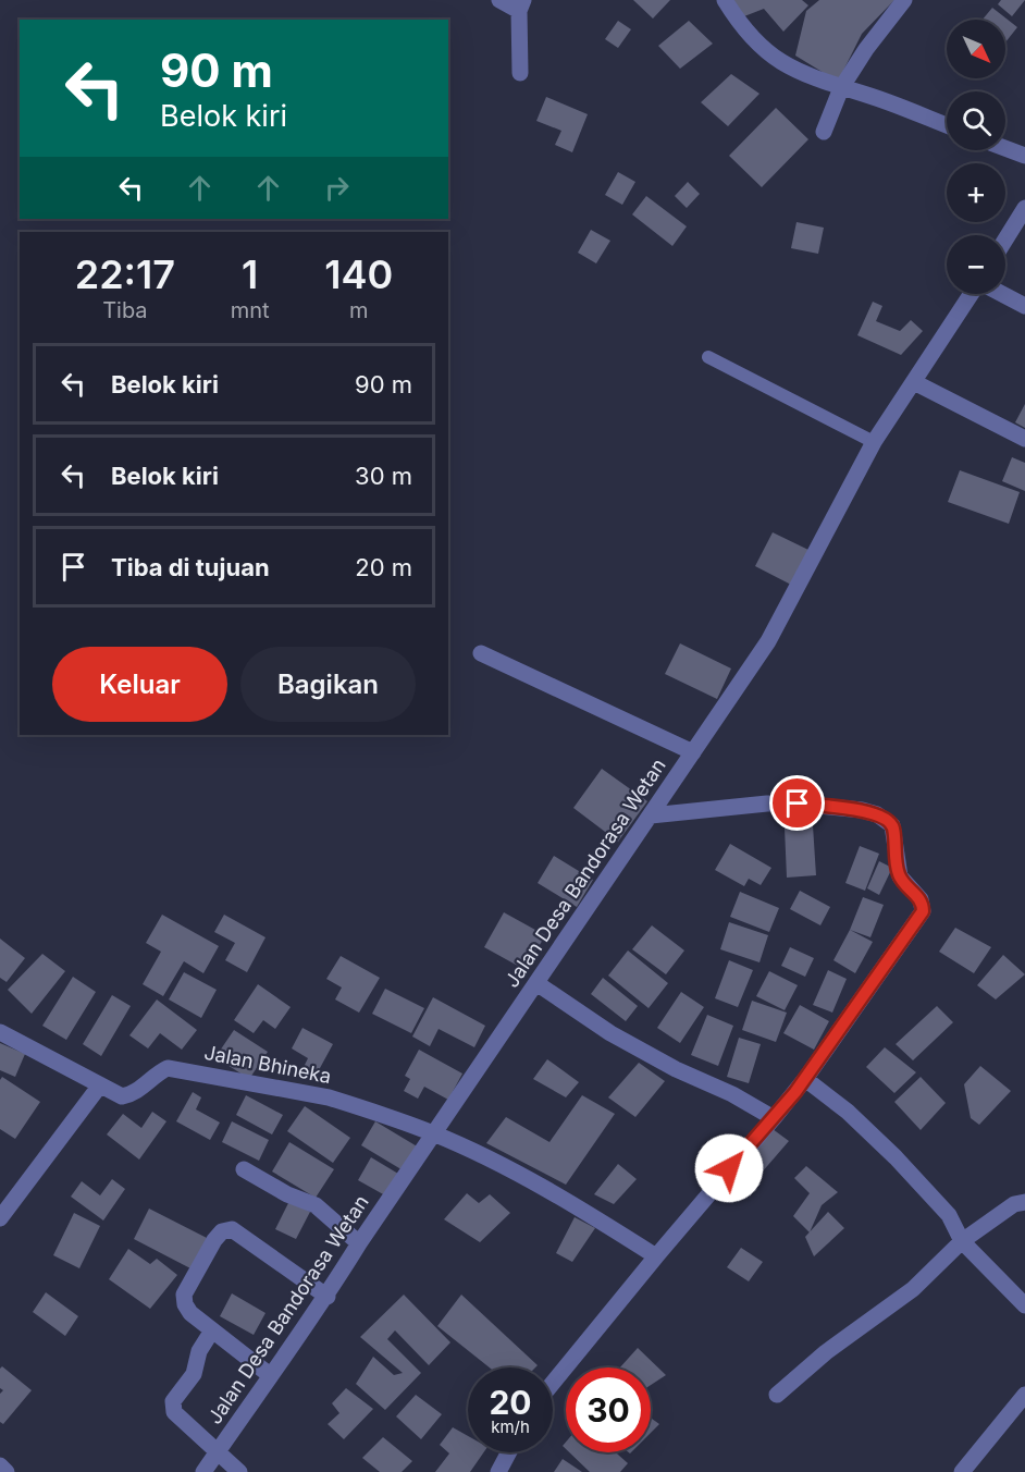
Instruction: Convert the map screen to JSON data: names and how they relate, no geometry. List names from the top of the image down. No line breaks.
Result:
{"streets":{"street":["Jalan Desa Bandorasa Wetan","Jalan Bhineka"]},"crossings":[["Jalan Desa Bandorasa Wetan","Jalan Bhineka"]],"north":"bottom right","page":{"map_buttons":["+","−"],"turn":["90 m","Belok kiri"],"eta":["22:17","Tiba","1","mnt","140","m"],"list":[{"name":"Belok kiri","value":"90 m"},{"name":"Belok kiri","value":"30 m"},{"name":"Tiba di tujuan","value":"20 m"}],"buttons":["Keluar","Bagikan"],"speed":"20 km/h","limit":"30"}}
